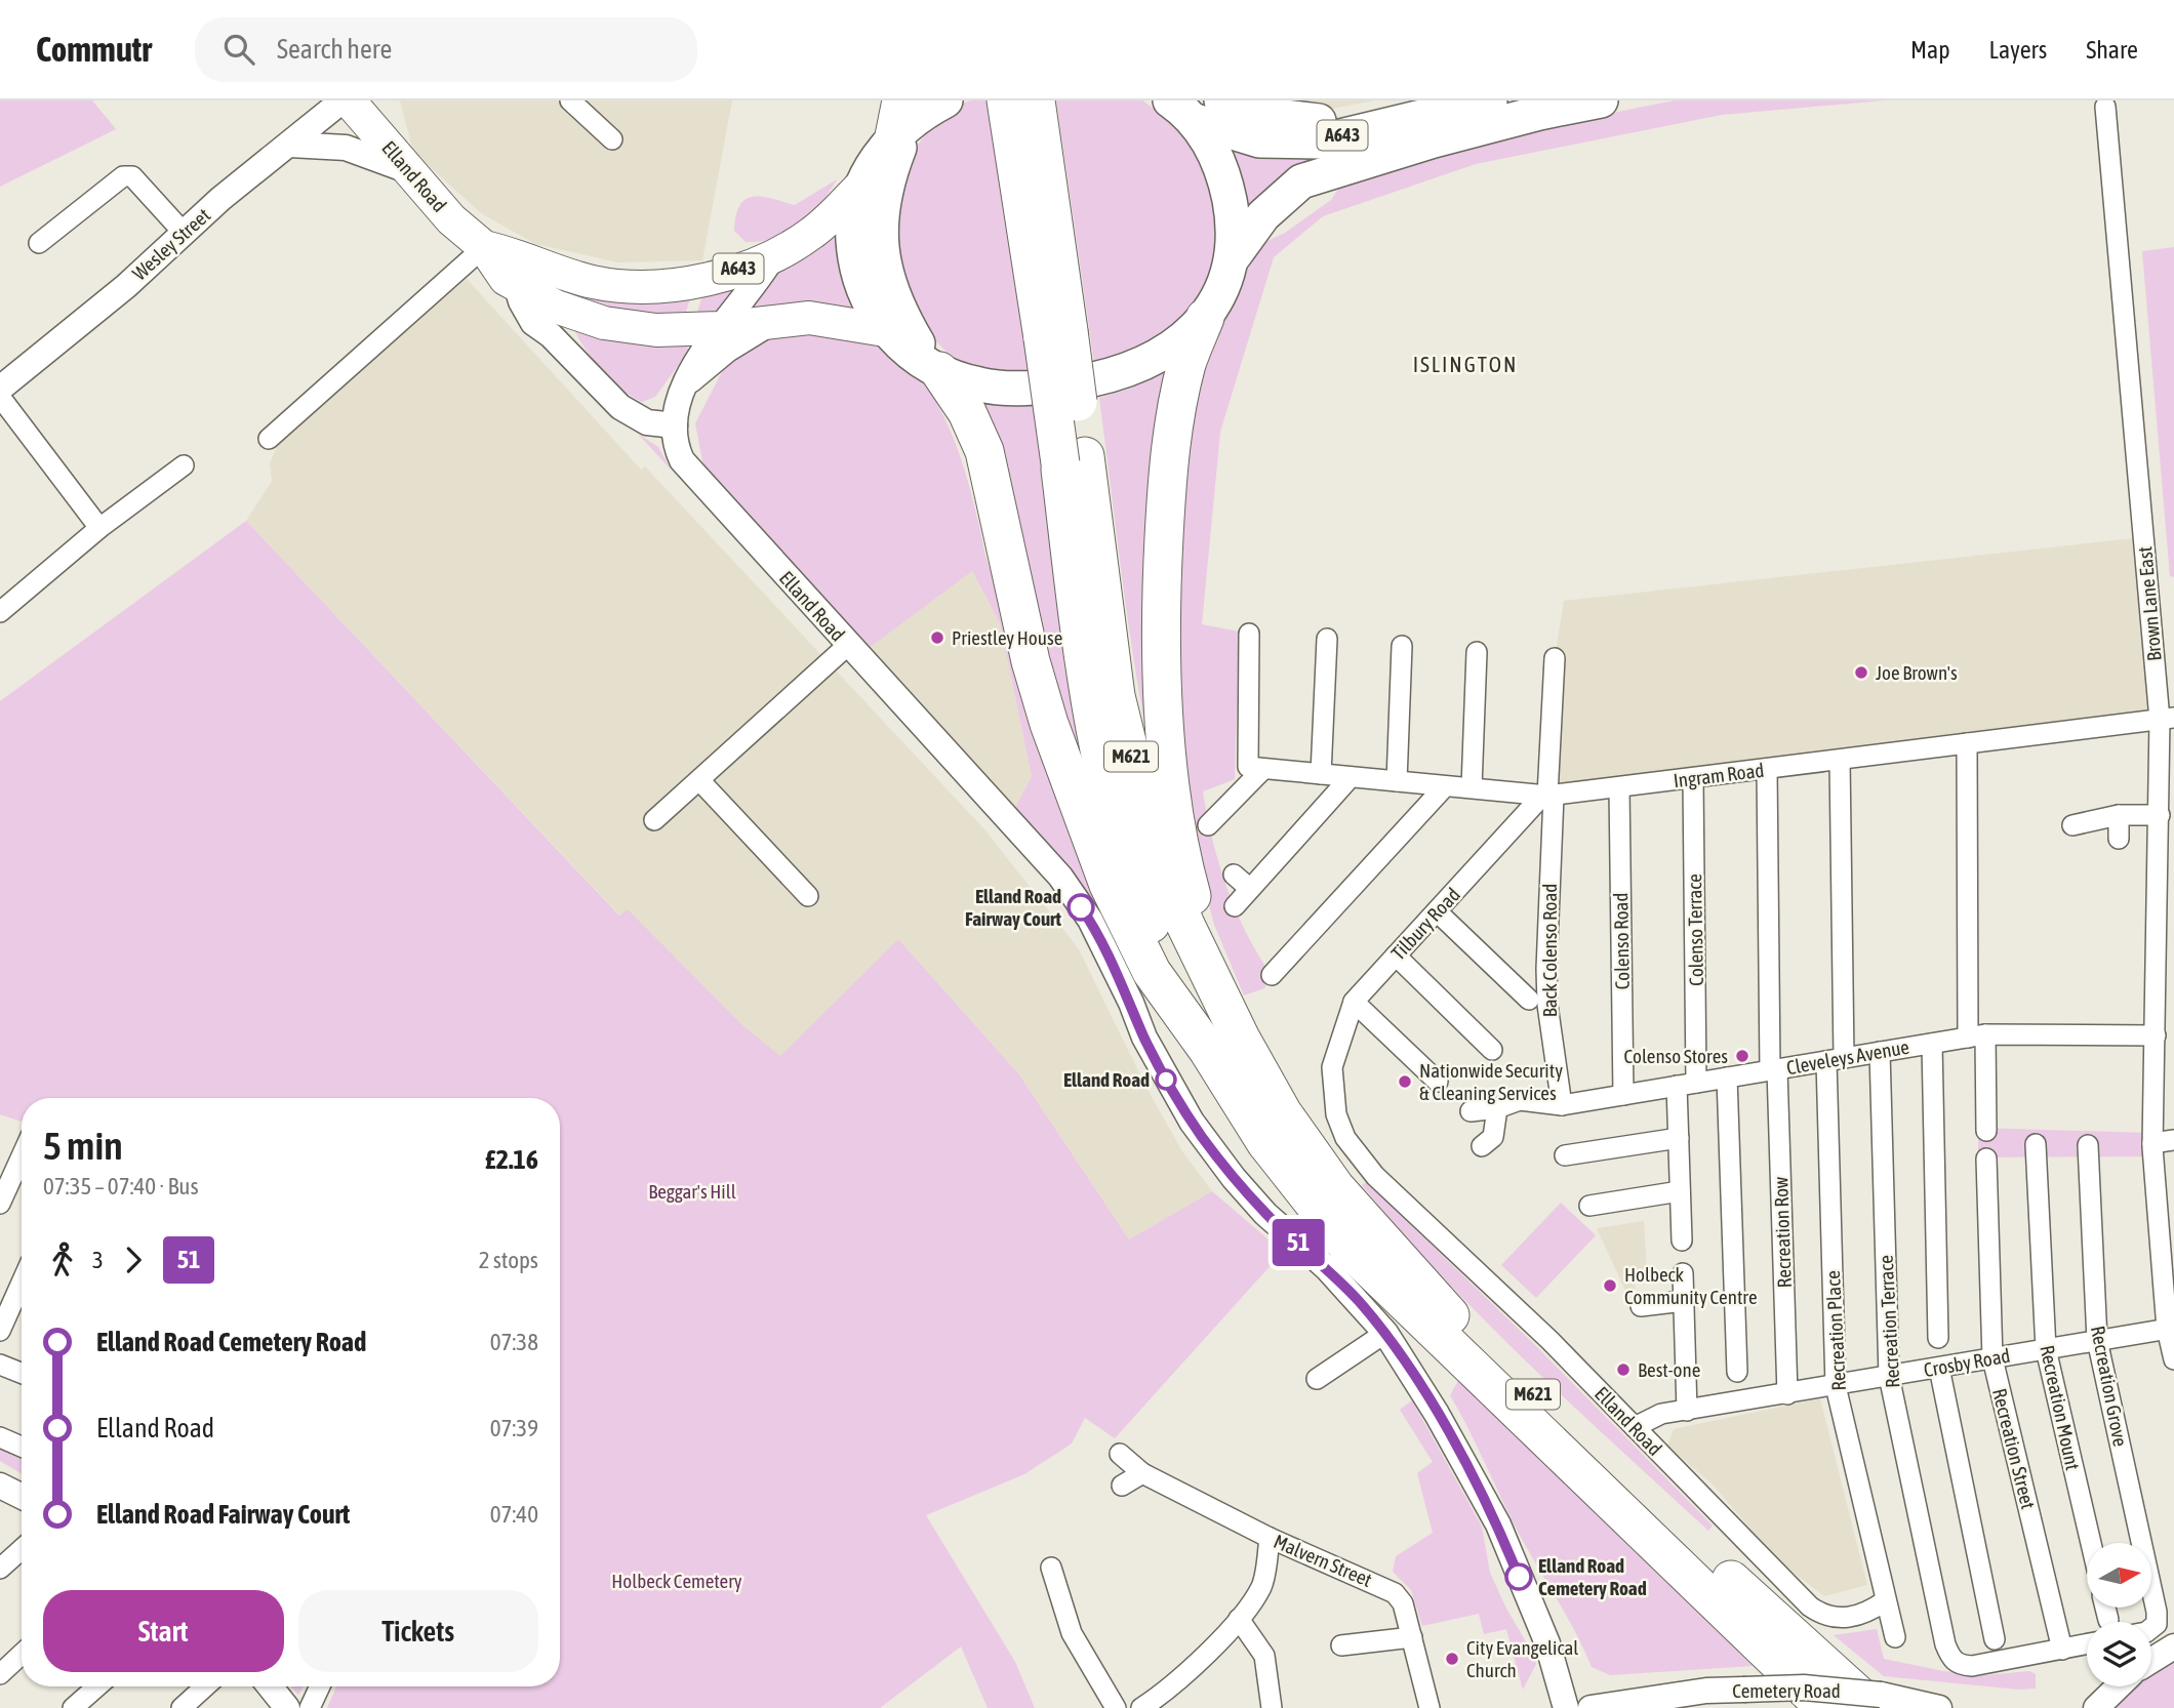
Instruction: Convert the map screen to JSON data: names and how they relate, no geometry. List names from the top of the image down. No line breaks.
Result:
{"streets":{"highway":["A643","M621"],"main road":["Elland Road"],"street":["Wesley Street","Brown Lane East","Ingram Road","Tilbury Road","Colenso Terrace","Colenso Road","Back Colenso Road","Cleveleys Avenue","Recreation Row","Recreation Terrace","Recreation Place","Crosby Road","Recreation Grove","Recreation Mount","Recreation Street","Malvern Street","Cemetery Road"]},"crossings":[["Elland Road","Tilbury Road"],["Elland Road","Recreation Place"],["Elland Road","Crosby Road"],["Brown Lane East","Ingram Road"],["Brown Lane East","Cleveleys Avenue"],["Brown Lane East","Crosby Road"],["M621","Cemetery Road"],["Ingram Road","Tilbury Road"],["Ingram Road","Colenso Terrace"],["Ingram Road","Colenso Road"],["Ingram Road","Back Colenso Road"],["Ingram Road","Recreation Row"],["Ingram Road","Recreation Place"],["Tilbury Road","Back Colenso Road"],["Colenso Terrace","Cleveleys Avenue"],["Colenso Road","Cleveleys Avenue"],["Back Colenso Road","Cleveleys Avenue"],["Cleveleys Avenue","Recreation Row"],["Cleveleys Avenue","Recreation Terrace"],["Cleveleys Avenue","Recreation Place"],["Recreation Row","Crosby Road"],["Recreation Terrace","Crosby Road"],["Recreation Terrace","Recreation Street"],["Recreation Place","Crosby Road"],["Crosby Road","Recreation Grove"],["Crosby Road","Recreation Mount"],["Crosby Road","Recreation Street"]],"districts":["ISLINGTON"],"parks":["Beggar's Hill","Holbeck Cemetery"],"places":["Priestley House","Joe Brown's","Elland Road Fairway Court","Colenso Stores","Elland Road","Nationwide Security & Cleaning Services","Holbeck Community Centre","Best-one","Elland Road Cemetery Road","City Evangelical Church"],"lines":["bus line 51"],"north":"right","page":{"header":"Commutr","search":"Search here","nav":["Map","Layers","Share"],"on_map":"51","heading":["5 min","07:35 – 07:40 · Bus","£2.16"],"legs":["3","51","2 stops"],"list":[{"name":"Elland Road Cemetery Road","value":"07:38"},{"name":"Elland Road","value":"07:39"},{"name":"Elland Road Fairway Court","value":"07:40"}],"buttons":["Start","Tickets"]}}
